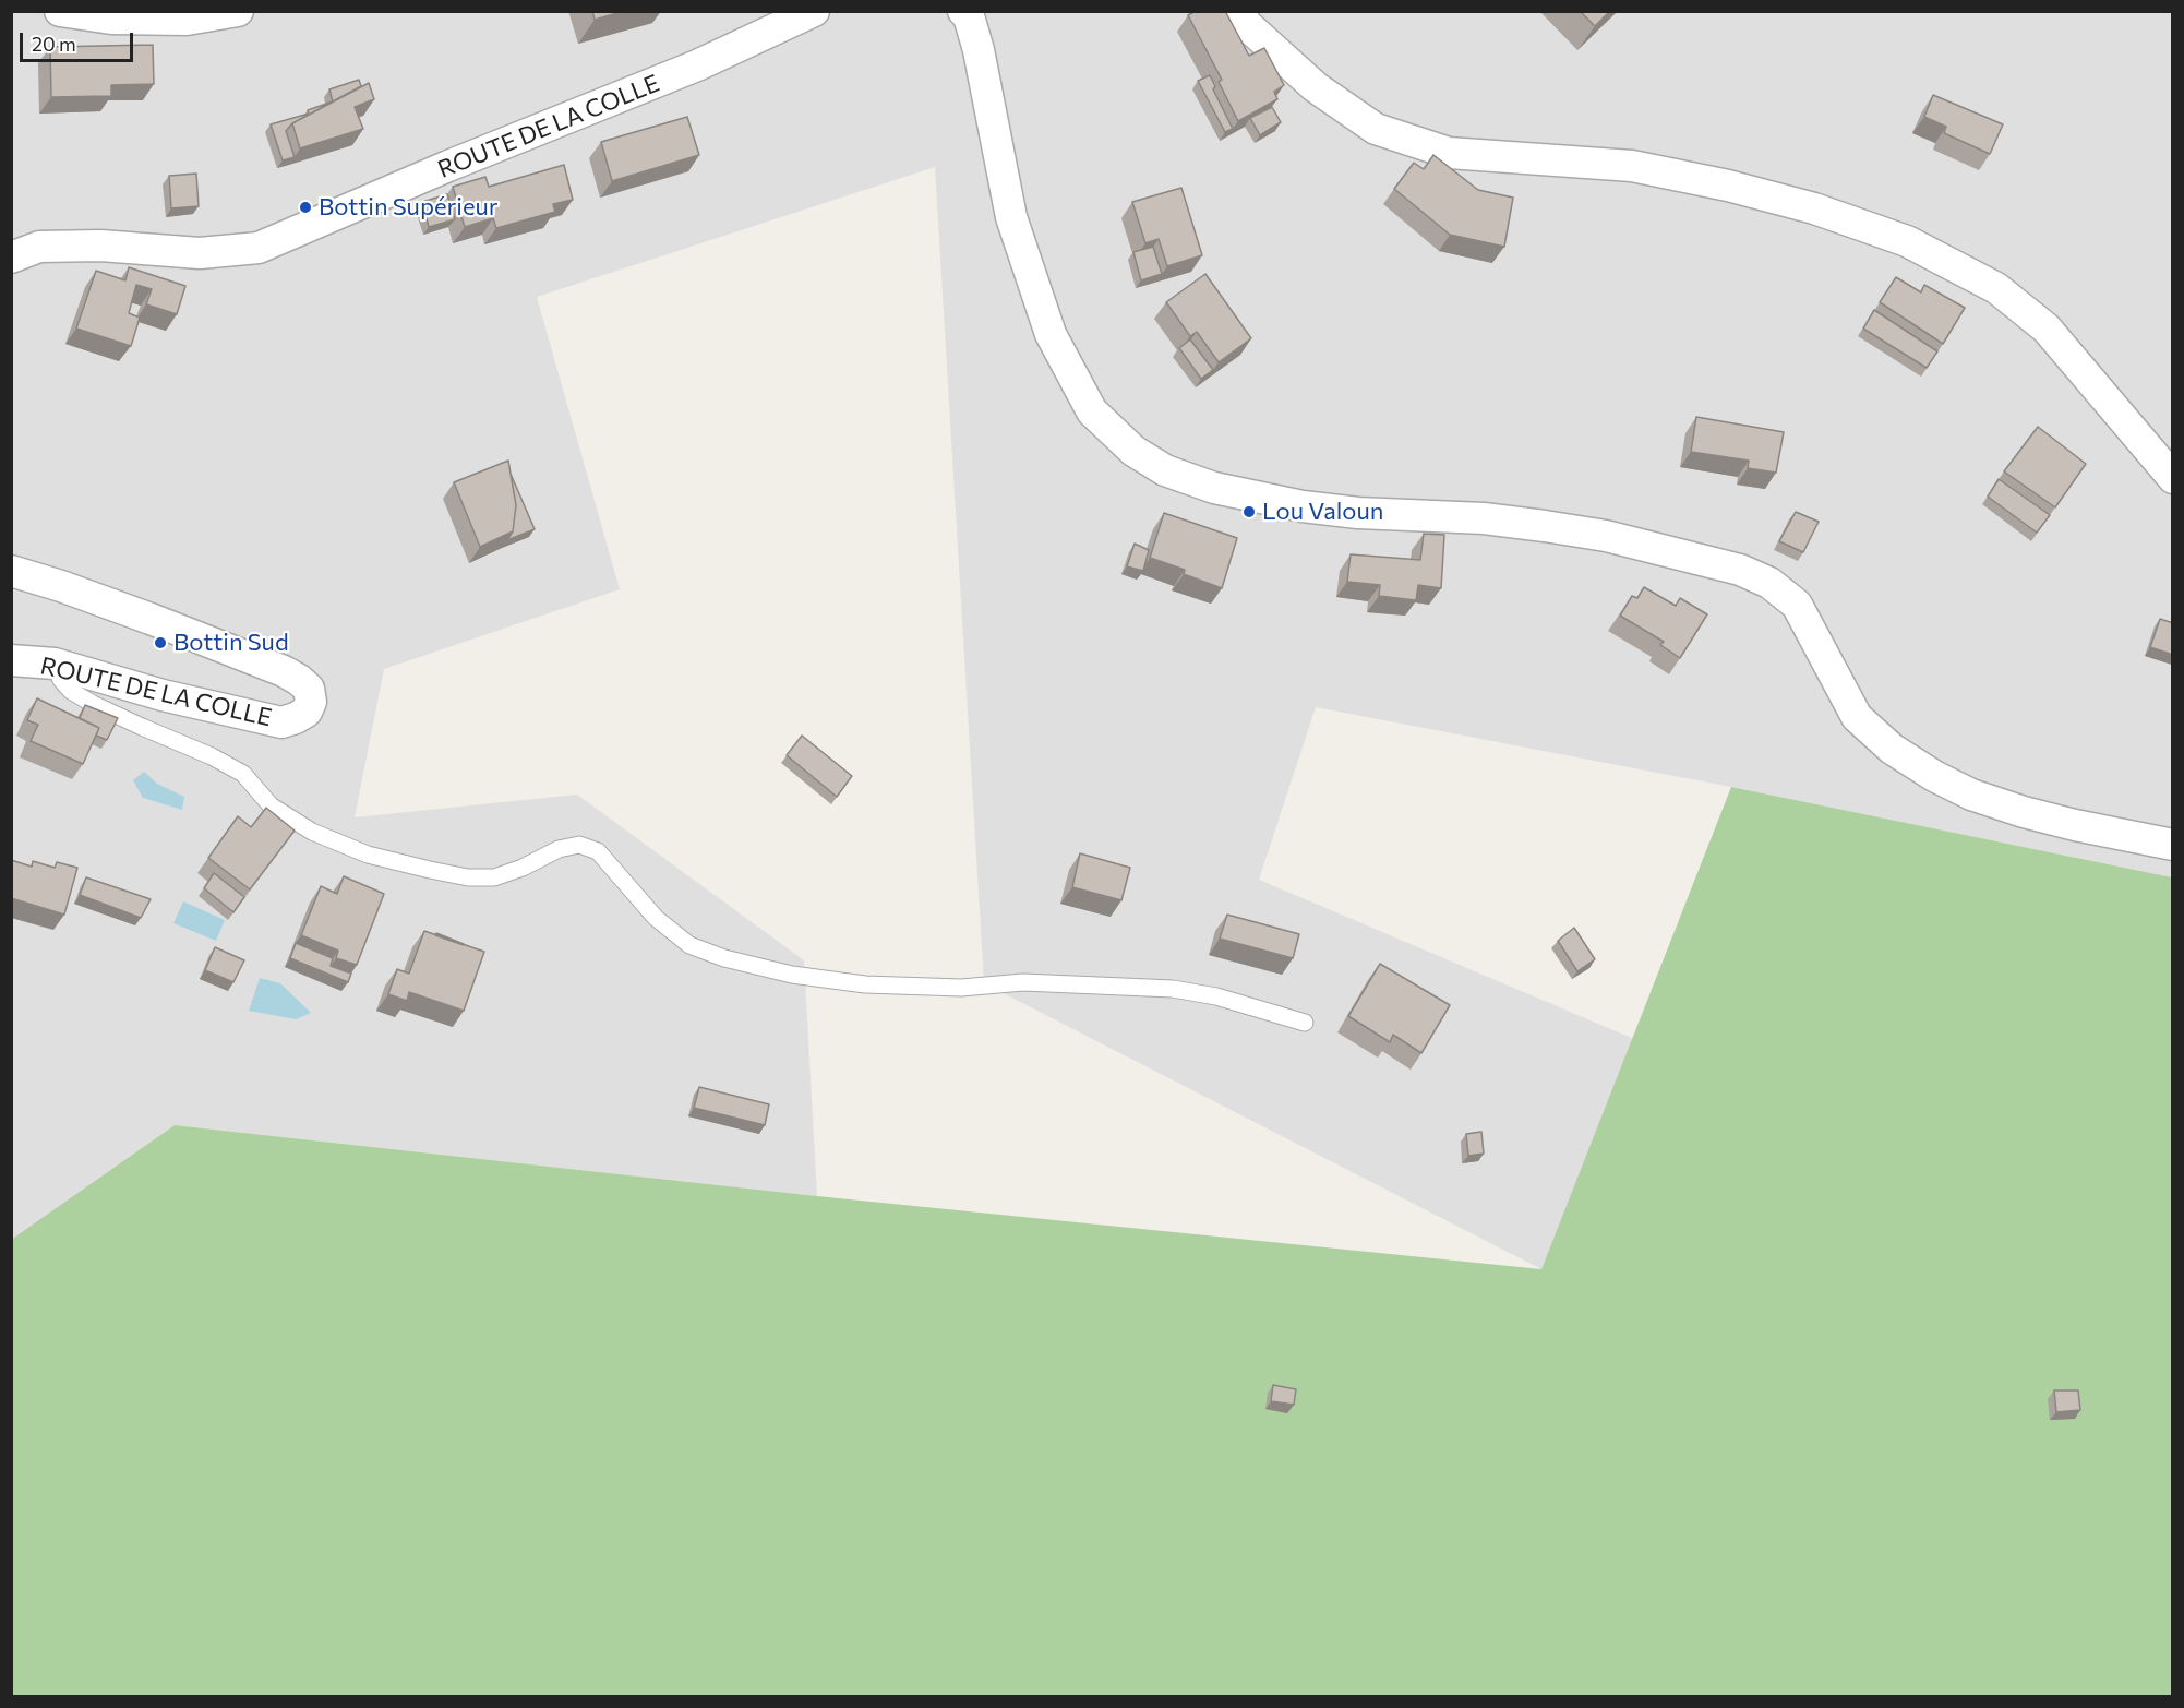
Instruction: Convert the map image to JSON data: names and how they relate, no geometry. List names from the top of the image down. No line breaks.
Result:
{"streets":{"street":["ROUTE DE LA COLLE"]},"places":["Bottin Supérieur","Lou Valoun","Bottin Sud"],"scale_bar":"20 m"}
